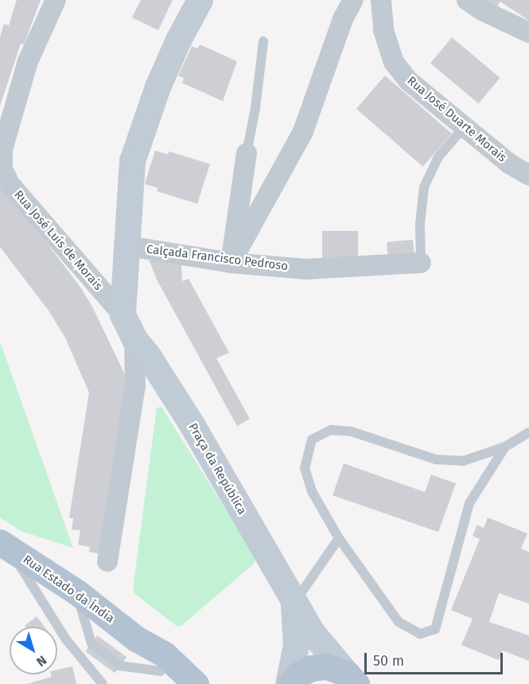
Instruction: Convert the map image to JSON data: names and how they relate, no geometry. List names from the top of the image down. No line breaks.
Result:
{"streets":{"main road":["Praça da República","Rua Estado da Índia"],"street":["Rua José Duarte Morais","Rua José Luís de Morais","Calçada Francisco Pedroso"]},"crossings":[["Rua José Luís de Morais","Praça da República"]],"scale_bar":"50 m","north":"bottom right"}
